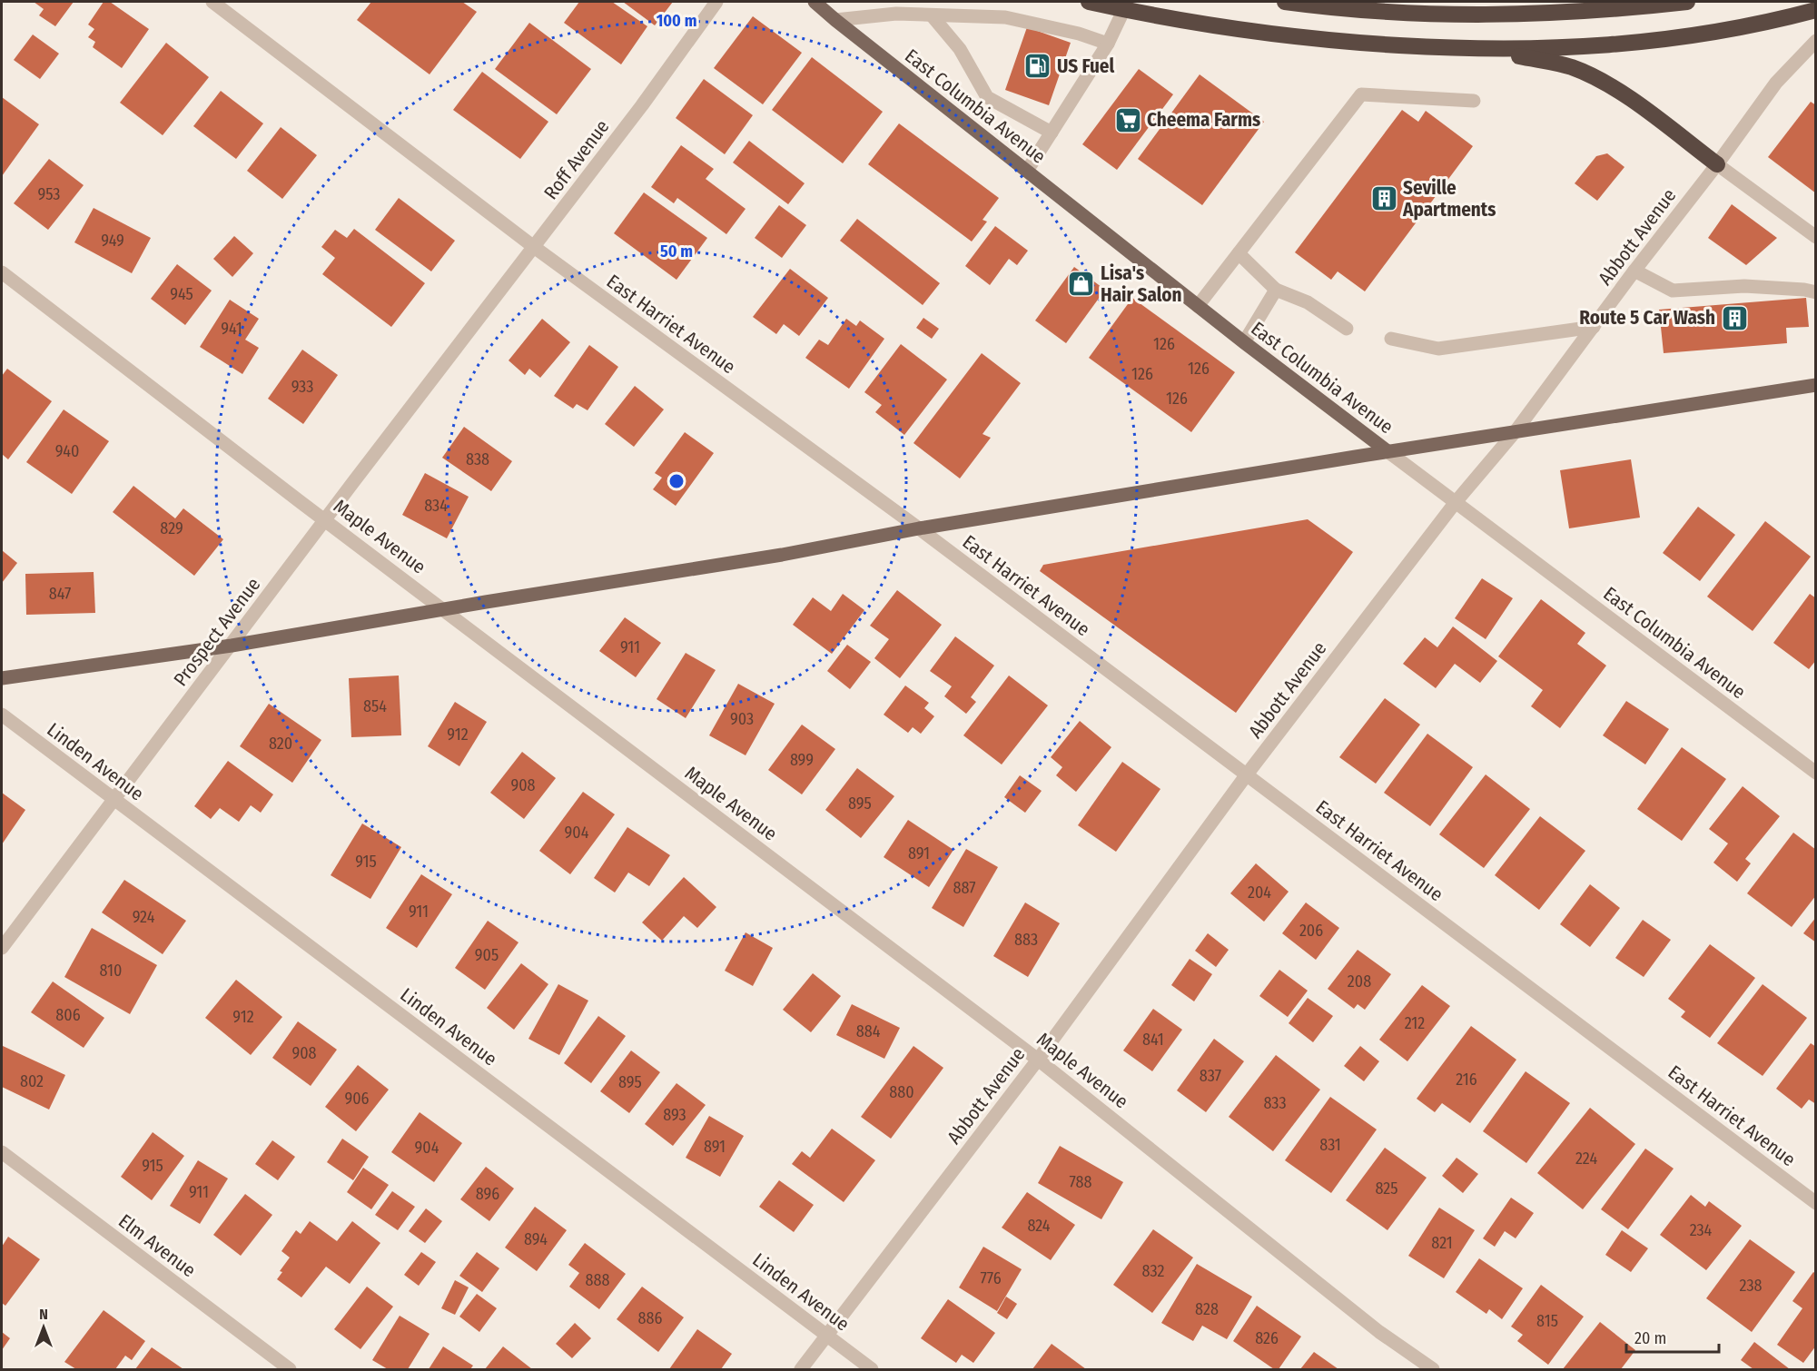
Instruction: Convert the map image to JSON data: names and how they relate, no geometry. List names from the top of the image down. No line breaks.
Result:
{"streets":{"main road":["East Columbia Avenue"],"street":["Roff Avenue","Abbott Avenue","East Harriet Avenue","Maple Avenue","Prospect Avenue","Linden Avenue","Elm Avenue"]},"crossings":[["East Columbia Avenue","Abbott Avenue"],["Roff Avenue","East Harriet Avenue"],["Roff Avenue","Prospect Avenue"],["Abbott Avenue","East Harriet Avenue"],["Abbott Avenue","Maple Avenue"],["Abbott Avenue","Linden Avenue"],["Maple Avenue","Prospect Avenue"],["Prospect Avenue","Linden Avenue"]],"places":{"fuel station":["US Fuel"],"supermarket":["Cheema Farms"],"building":["Seville Apartments","Route 5 Car Wash"],"shop":["Lisa's Hair Salon"]},"house_numbers":["953","949","945","941","126","126","126","933","126","940","838","834","829","847","911","854","903","912","820","899","908","895","904","891","915","887","204","911","924","206","883","905","810","208","806","912","212","884","841","908","837","216","802","895","880","906","833","893","831","891","904","224","915","788","825","911","896","824","234","894","821","832","776","888","238","828","886","815","826"],"scale_bar":"20 m","north":"top","rings":["100 m","50 m"]}
